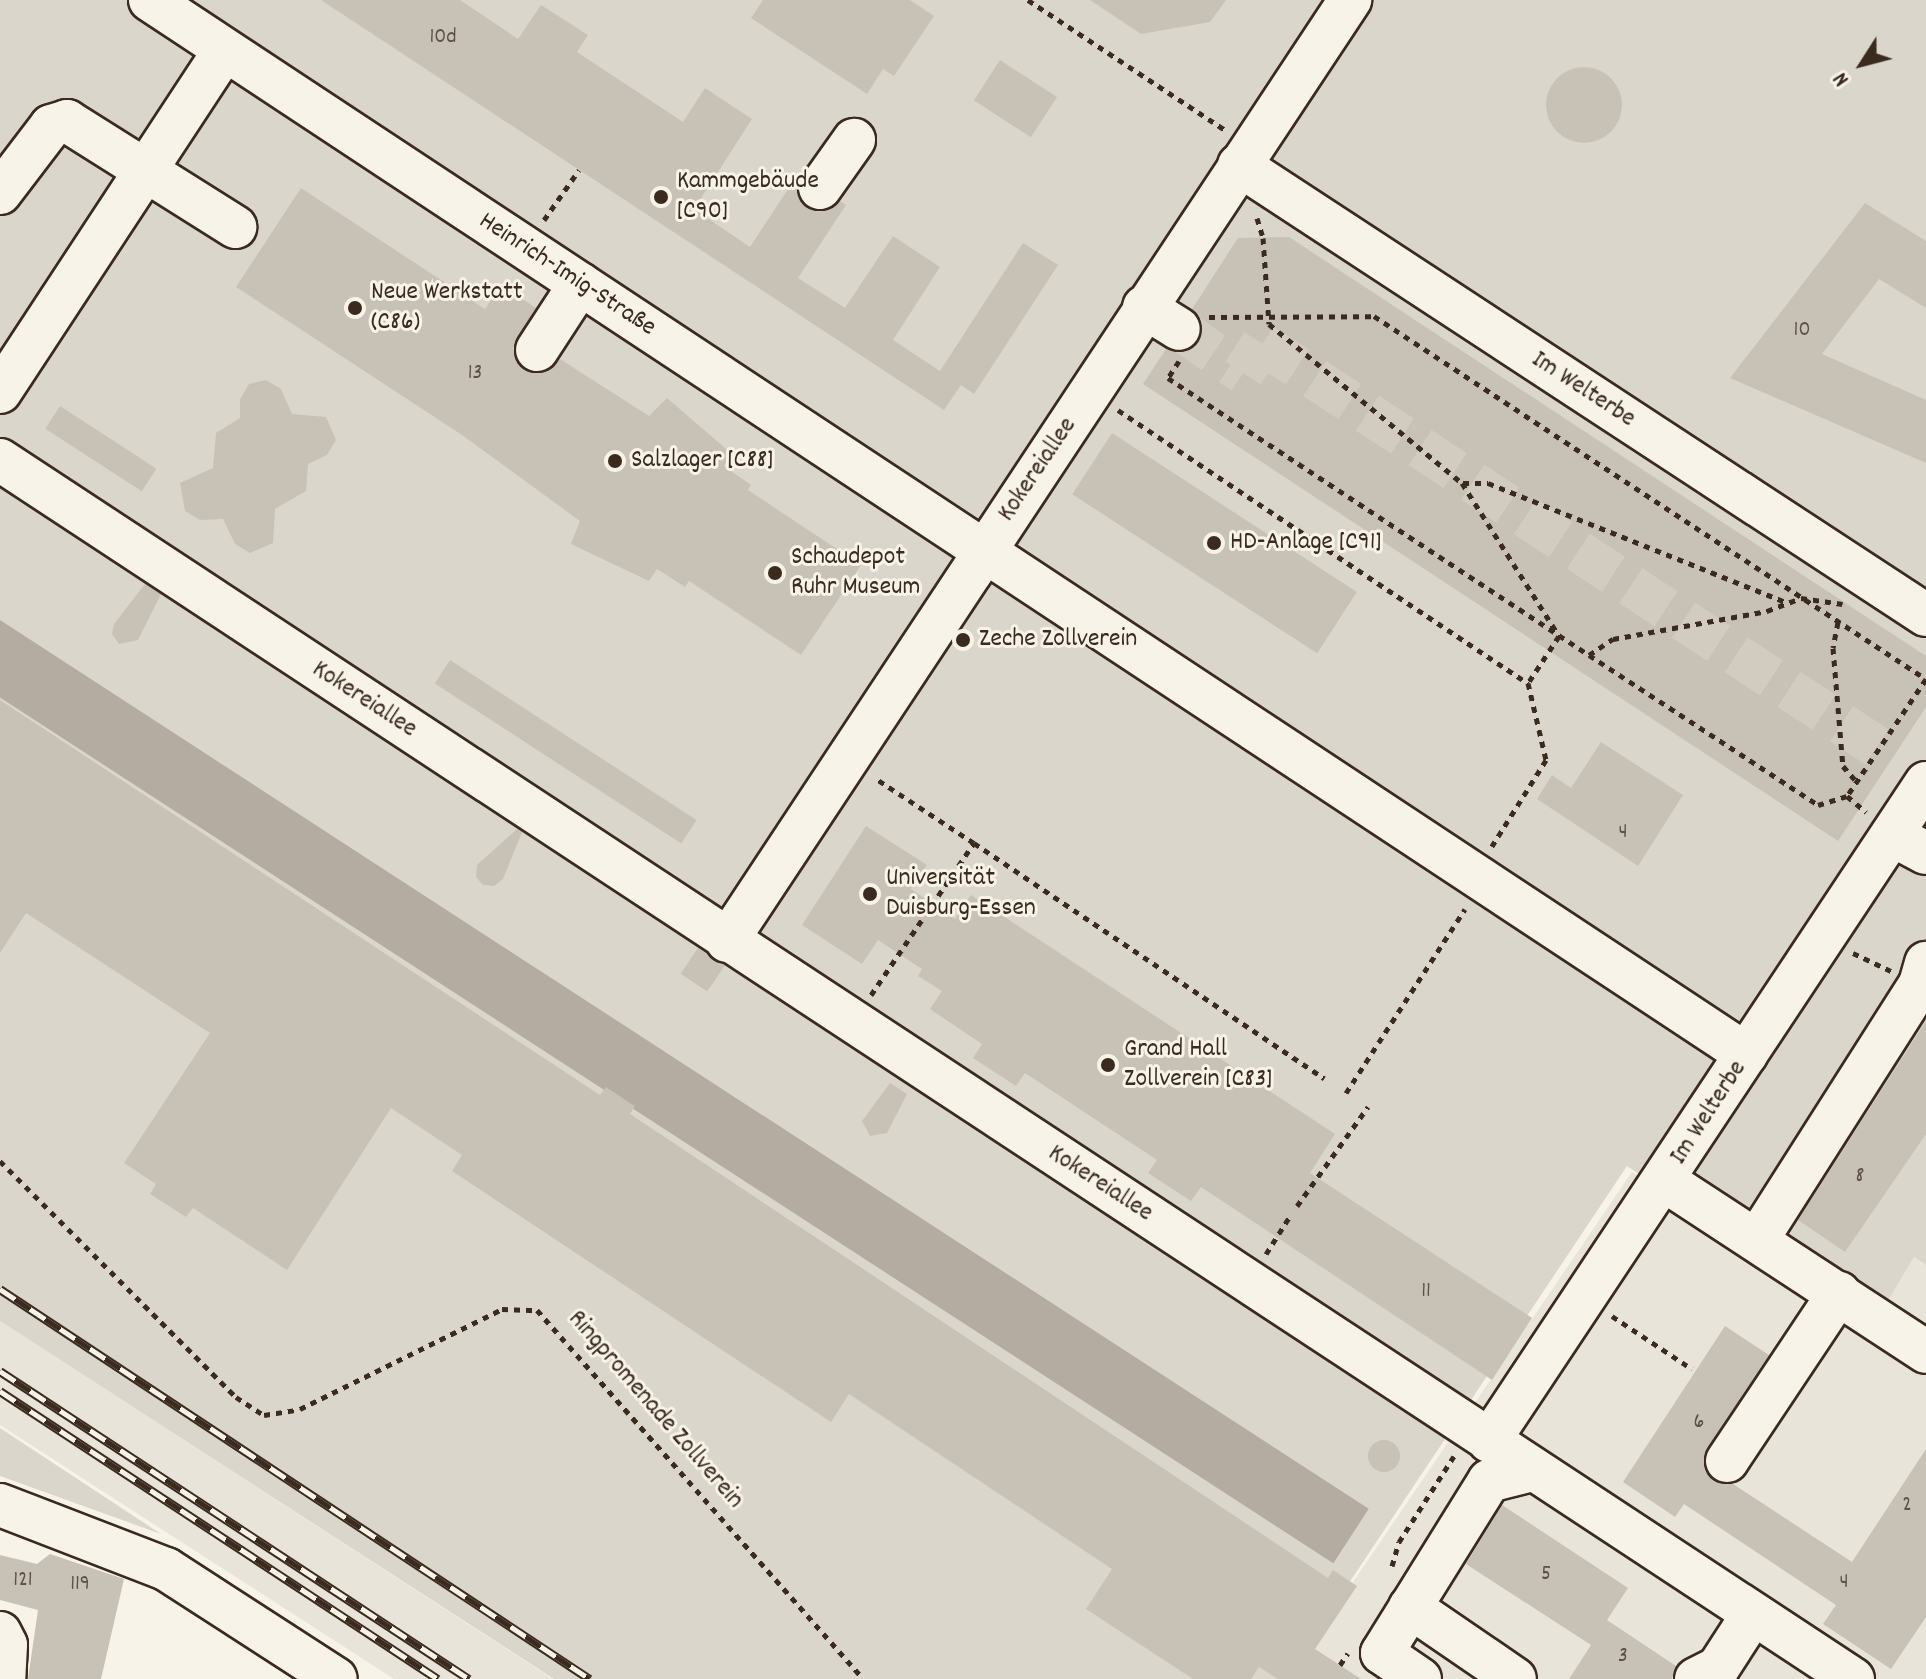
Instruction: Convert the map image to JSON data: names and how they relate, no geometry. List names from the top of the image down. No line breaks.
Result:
{"streets":{"street":["Heinrich-Imig-Straße","Im Welterbe","Kokereiallee"],"path":["Ringpromenade Zollverein"]},"crossings":[["Heinrich-Imig-Straße","Im Welterbe"],["Heinrich-Imig-Straße","Kokereiallee"],["Im Welterbe","Kokereiallee"]],"places":["Kammgebäude [C90]","Neue Werkstatt (C86)","Salzlager [C88]","HD-Anlage [C91]","Schaudepot Ruhr Museum","Zeche Zollverein","Universität Duisburg-Essen","Grand Hall Zollverein [C83]"],"house_numbers":["10d","10","13","4","8","11","6","2","5","121","4","119","3"],"north":"bottom left"}
